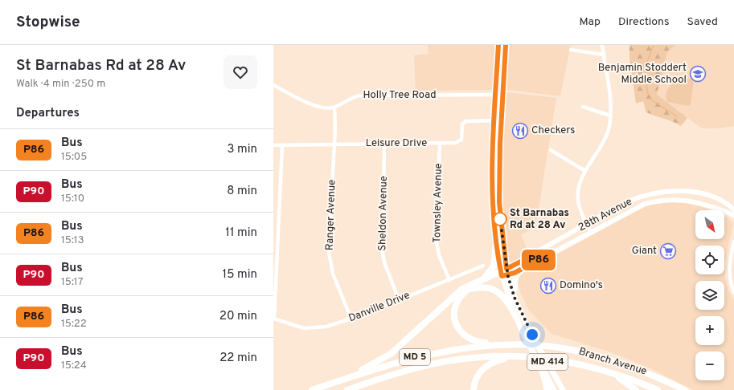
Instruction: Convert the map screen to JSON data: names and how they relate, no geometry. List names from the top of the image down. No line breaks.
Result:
{"streets":{"highway":["MD 5","Branch Avenue"],"main road":["MD 414"],"street":["Holly Tree Road","Leisure Drive","Townsley Avenue","Sheldon Avenue","Ranger Avenue","28th Avenue","Danville Drive"]},"crossings":[["Holly Tree Road","Ranger Avenue"],["Holly Tree Road","MD 414"],["Leisure Drive","Townsley Avenue"],["Leisure Drive","Sheldon Avenue"],["Leisure Drive","Ranger Avenue"],["Leisure Drive","MD 414"],["Townsley Avenue","Danville Drive"],["Sheldon Avenue","Danville Drive"],["Ranger Avenue","Danville Drive"],["28th Avenue","MD 414"]],"places":{"school or university":["Benjamin Stoddert Middle School"],"restaurant":["Checkers","Domino's"],"other":["St Barnabas Rd at 28 Av"],"supermarket":["Giant"]},"lines":["bus line P86"],"north":"bottom right","page":{"header":"Stopwise","nav":["Map","Directions","Saved"],"heading":[["St Barnabas Rd at 28 Av","Walk · 4 min · 250 m"],"Departures"],"on_map":"P86","list":[{"mark":"P86","name":"Bus","note":"15:05","value":"3 min"},{"mark":"P90","name":"Bus","note":"15:10","value":"8 min"},{"mark":"P86","name":"Bus","note":"15:13","value":"11 min"},{"mark":"P90","name":"Bus","note":"15:17","value":"15 min"},{"mark":"P86","name":"Bus","note":"15:22","value":"20 min"},{"mark":"P90","name":"Bus","note":"15:24","value":"22 min"}],"map_buttons":["+","−"]}}
